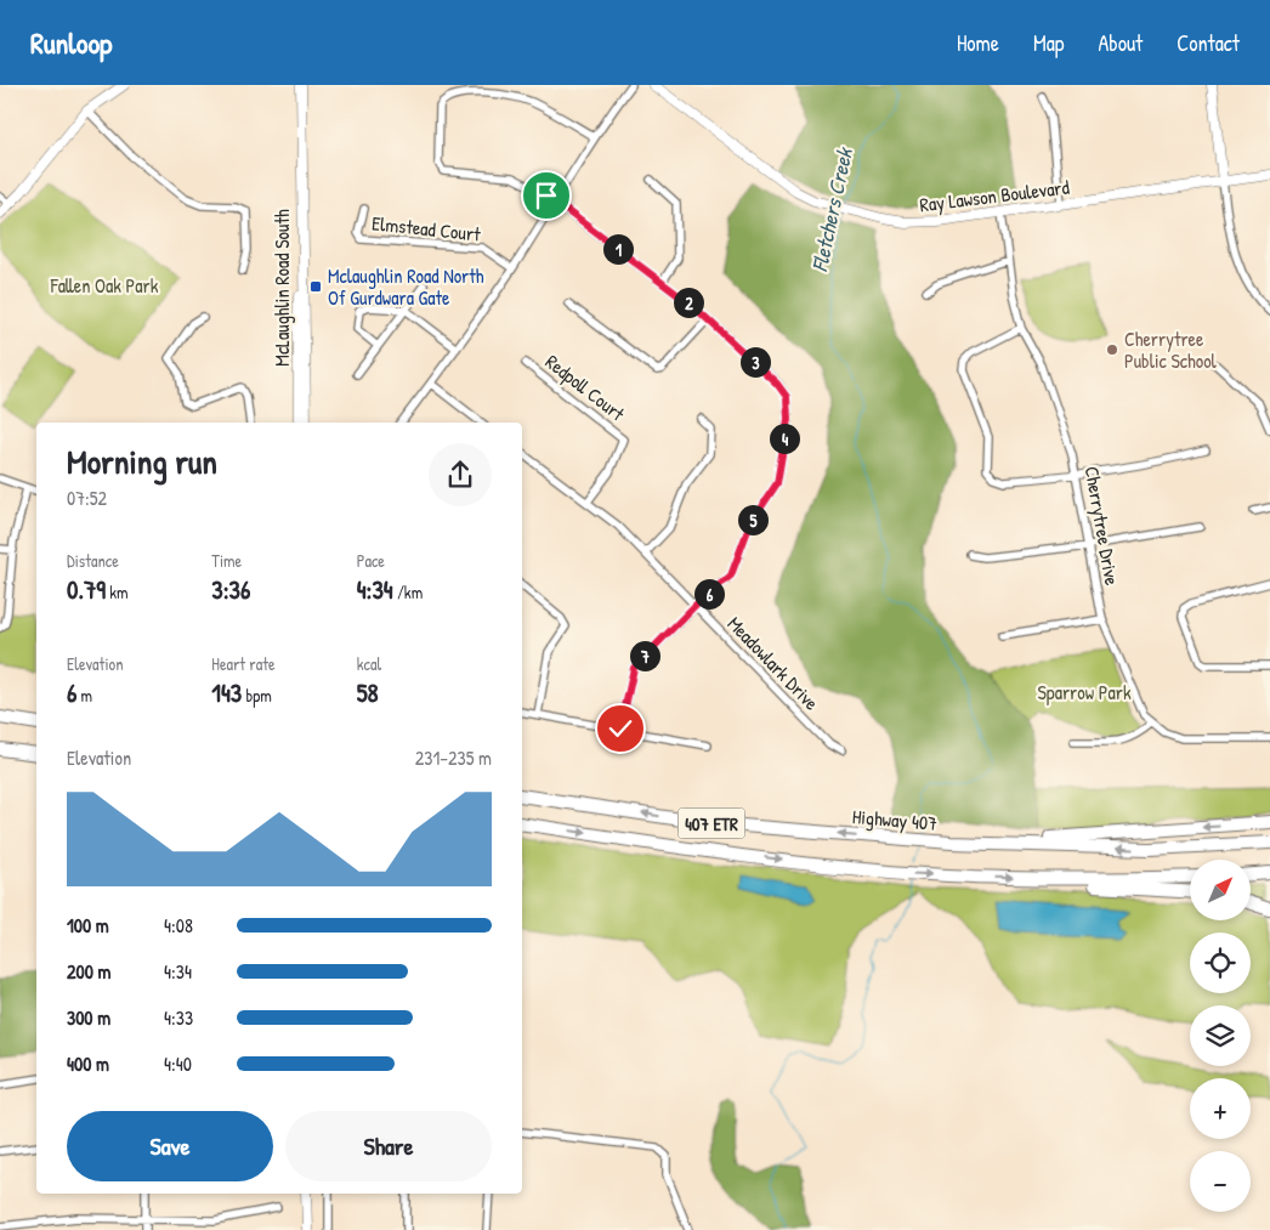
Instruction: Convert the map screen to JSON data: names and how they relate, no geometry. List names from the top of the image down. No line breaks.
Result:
{"streets":{"highway":["Highway 407","407 ETR"],"street":["Ray Lawson Boulevard","Elmstead Court","McLaughlin Road South","Redpoll Court","Cherrytree Drive","Meadowlark Drive"]},"crossings":[["Ray Lawson Boulevard","Cherrytree Drive"],["Redpoll Court","Meadowlark Drive"]],"water":["Fletchers Creek"],"parks":["Fallen Oak Park","Sparrow Park"],"places":{"transit":["Mclaughlin Road North Of Gurdwara Gate"],"other":["Cherrytree Public School"]},"north":"top right","page":{"header":"Runloop","nav":["Home","Map","About","Contact"],"pins":["1","2","3","4","5","6","7"],"heading":["Morning run","07:52"],"stats":[["Distance","0.79 km"],["Time","3:36"],["Pace","4:34 /km"],["Elevation","6 m"],["Heart rate","143 bpm"],["kcal","58"]],"chart":["Elevation","231–235 m"],"map_buttons":["+","−"],"list":[{"name":"100 m","note":"4:08"},{"name":"200 m","note":"4:34"},{"name":"300 m","note":"4:33"},{"name":"400 m","note":"4:40"}],"buttons":["Save","Share"]}}
